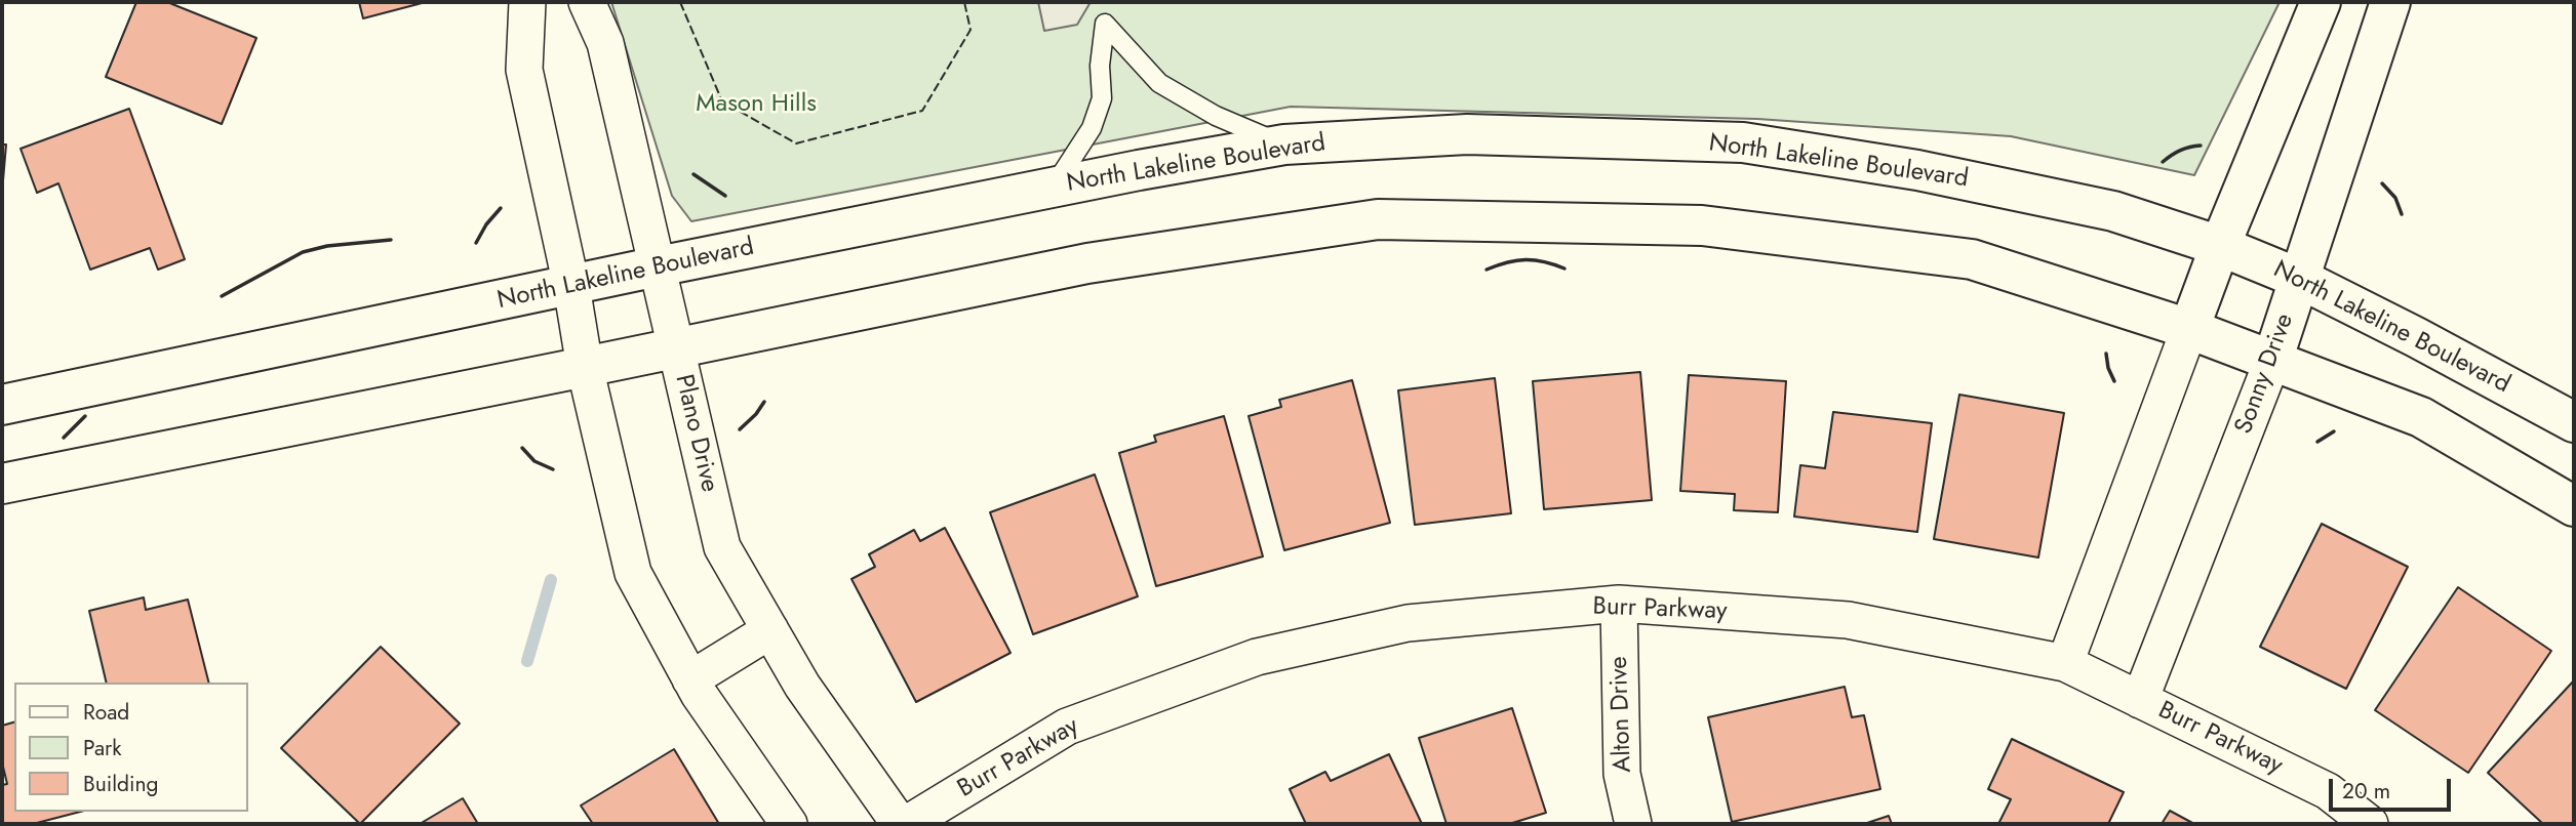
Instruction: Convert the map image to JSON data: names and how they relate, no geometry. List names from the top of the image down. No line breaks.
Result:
{"streets":{"main road":["North Lakeline Boulevard","Sonny Drive"],"street":["Plano Drive","Burr Parkway","Alton Drive"]},"crossings":[["North Lakeline Boulevard","Sonny Drive"],["North Lakeline Boulevard","Plano Drive"],["Sonny Drive","Burr Parkway"],["Burr Parkway","Alton Drive"]],"parks":["Mason Hills"],"legend":["Road","Park","Building"],"scale_bar":"20 m"}
